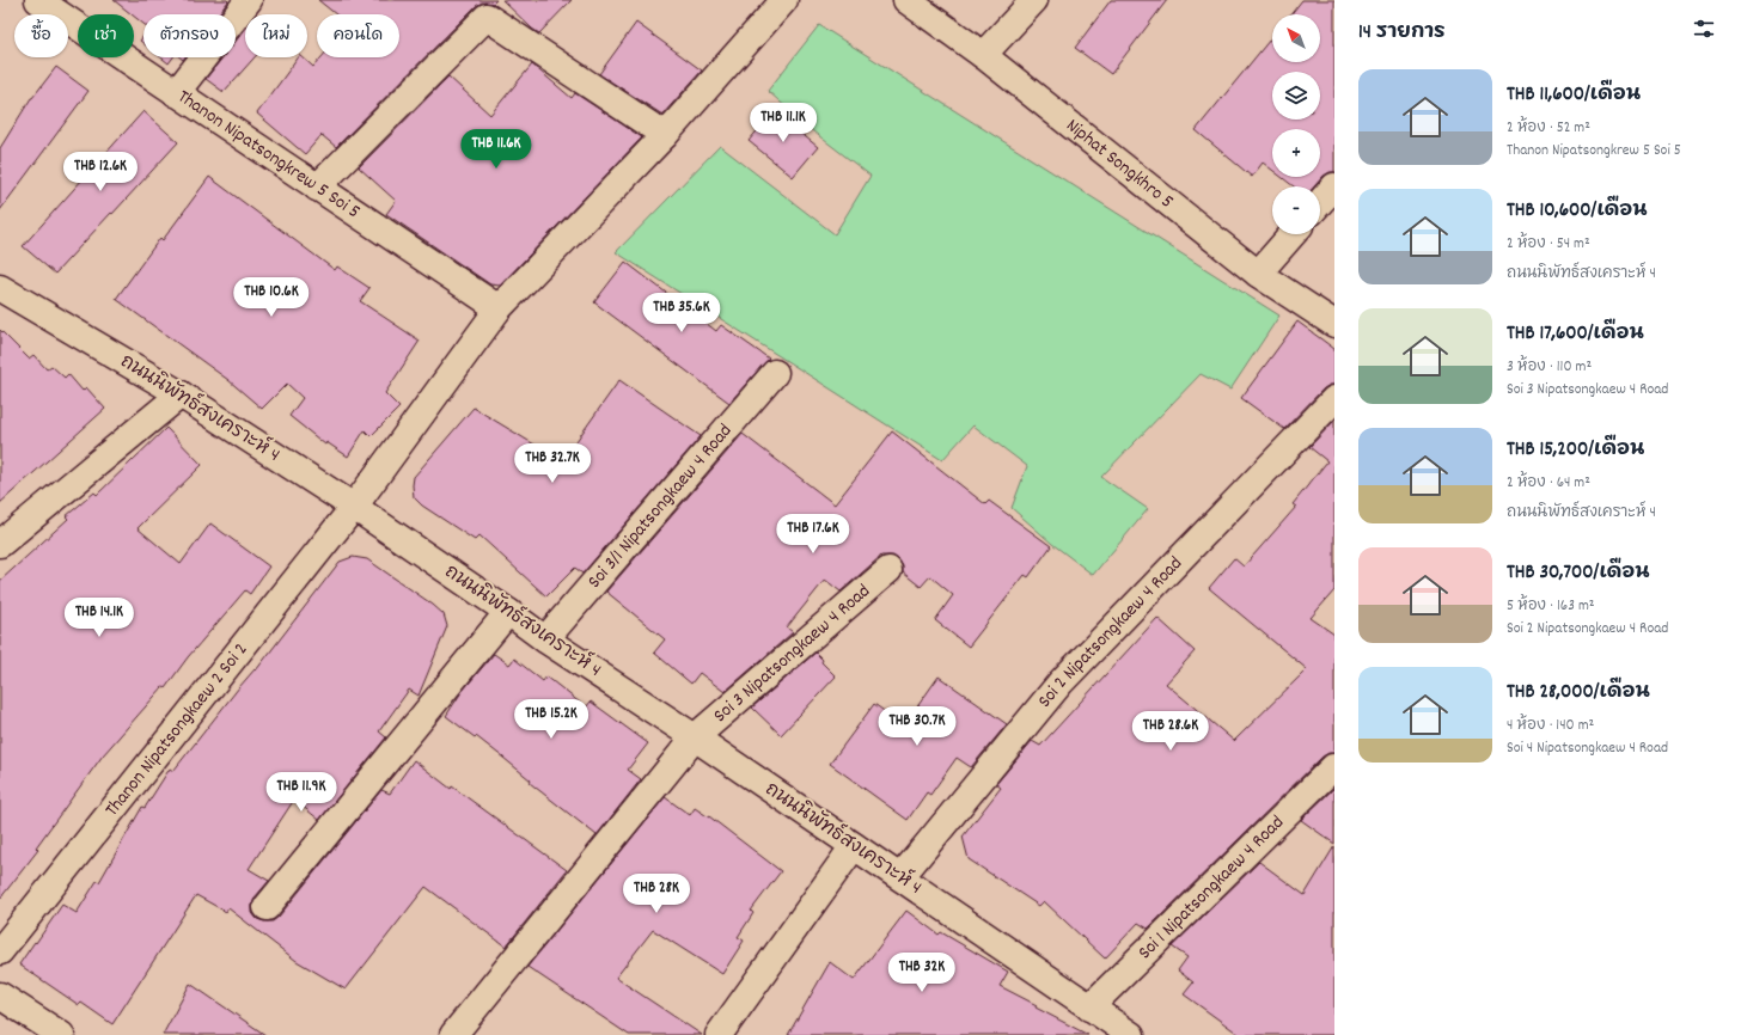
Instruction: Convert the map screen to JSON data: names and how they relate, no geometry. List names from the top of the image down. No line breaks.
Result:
{"streets":{"street":["Thanon Nipatsongkrew 5 Soi 5","Niphat Songkhro 5","ถนนนิพัทธ์สงเคราะห์ 4","Soi 3/1 Nipatsongkaew 4 Road","Soi 2 Nipatsongkaew 4 Road","Soi 3 Nipatsongkaew 4 Road","Thanon Nipatsongkaew 2 Soi 2","Soi 1 Nipatsongkaew 4 Road"]},"crossings":[["Thanon Nipatsongkrew 5 Soi 5","Thanon Nipatsongkaew 2 Soi 2"],["ถนนนิพัทธ์สงเคราะห์ 4","Soi 3/1 Nipatsongkaew 4 Road"],["ถนนนิพัทธ์สงเคราะห์ 4","Soi 2 Nipatsongkaew 4 Road"],["ถนนนิพัทธ์สงเคราะห์ 4","Soi 3 Nipatsongkaew 4 Road"],["ถนนนิพัทธ์สงเคราะห์ 4","Thanon Nipatsongkaew 2 Soi 2"],["ถนนนิพัทธ์สงเคราะห์ 4","Soi 1 Nipatsongkaew 4 Road"]],"north":"top left","page":{"heading":"14 รายการ","map_buttons":["+","−"],"chip":["ซื้อ","เช่า","ตัวกรอง","ใหม่","คอนโด"],"list":[{"name":"THB 11,600/เดือน","note":"2 ห้อง · 52 m² · Thanon Nipatsongkrew 5 Soi 5"},{"name":"THB 10,600/เดือน","note":"2 ห้อง · 54 m² · ถนนนิพัทธ์สงเคราะห์ 4"},{"name":"THB 17,600/เดือน","note":"3 ห้อง · 110 m² · Soi 3 Nipatsongkaew 4 Road"},{"name":"THB 15,200/เดือน","note":"2 ห้อง · 64 m² · ถนนนิพัทธ์สงเคราะห์ 4"},{"name":"THB 30,700/เดือน","note":"5 ห้อง · 163 m² · Soi 2 Nipatsongkaew 4 Road"},{"name":"THB 28,000/เดือน","note":"4 ห้อง · 140 m² · Soi 4 Nipatsongkaew 4 Road"}],"price":["THB 11.1K","THB 11.6K","THB 12.6K","THB 10.6K","THB 35.6K","THB 32.7K","THB 17.6K","THB 14.1K","THB 15.2K","THB 30.7K","THB 28.6K","THB 11.9K","THB 28K","THB 32K"]}}
